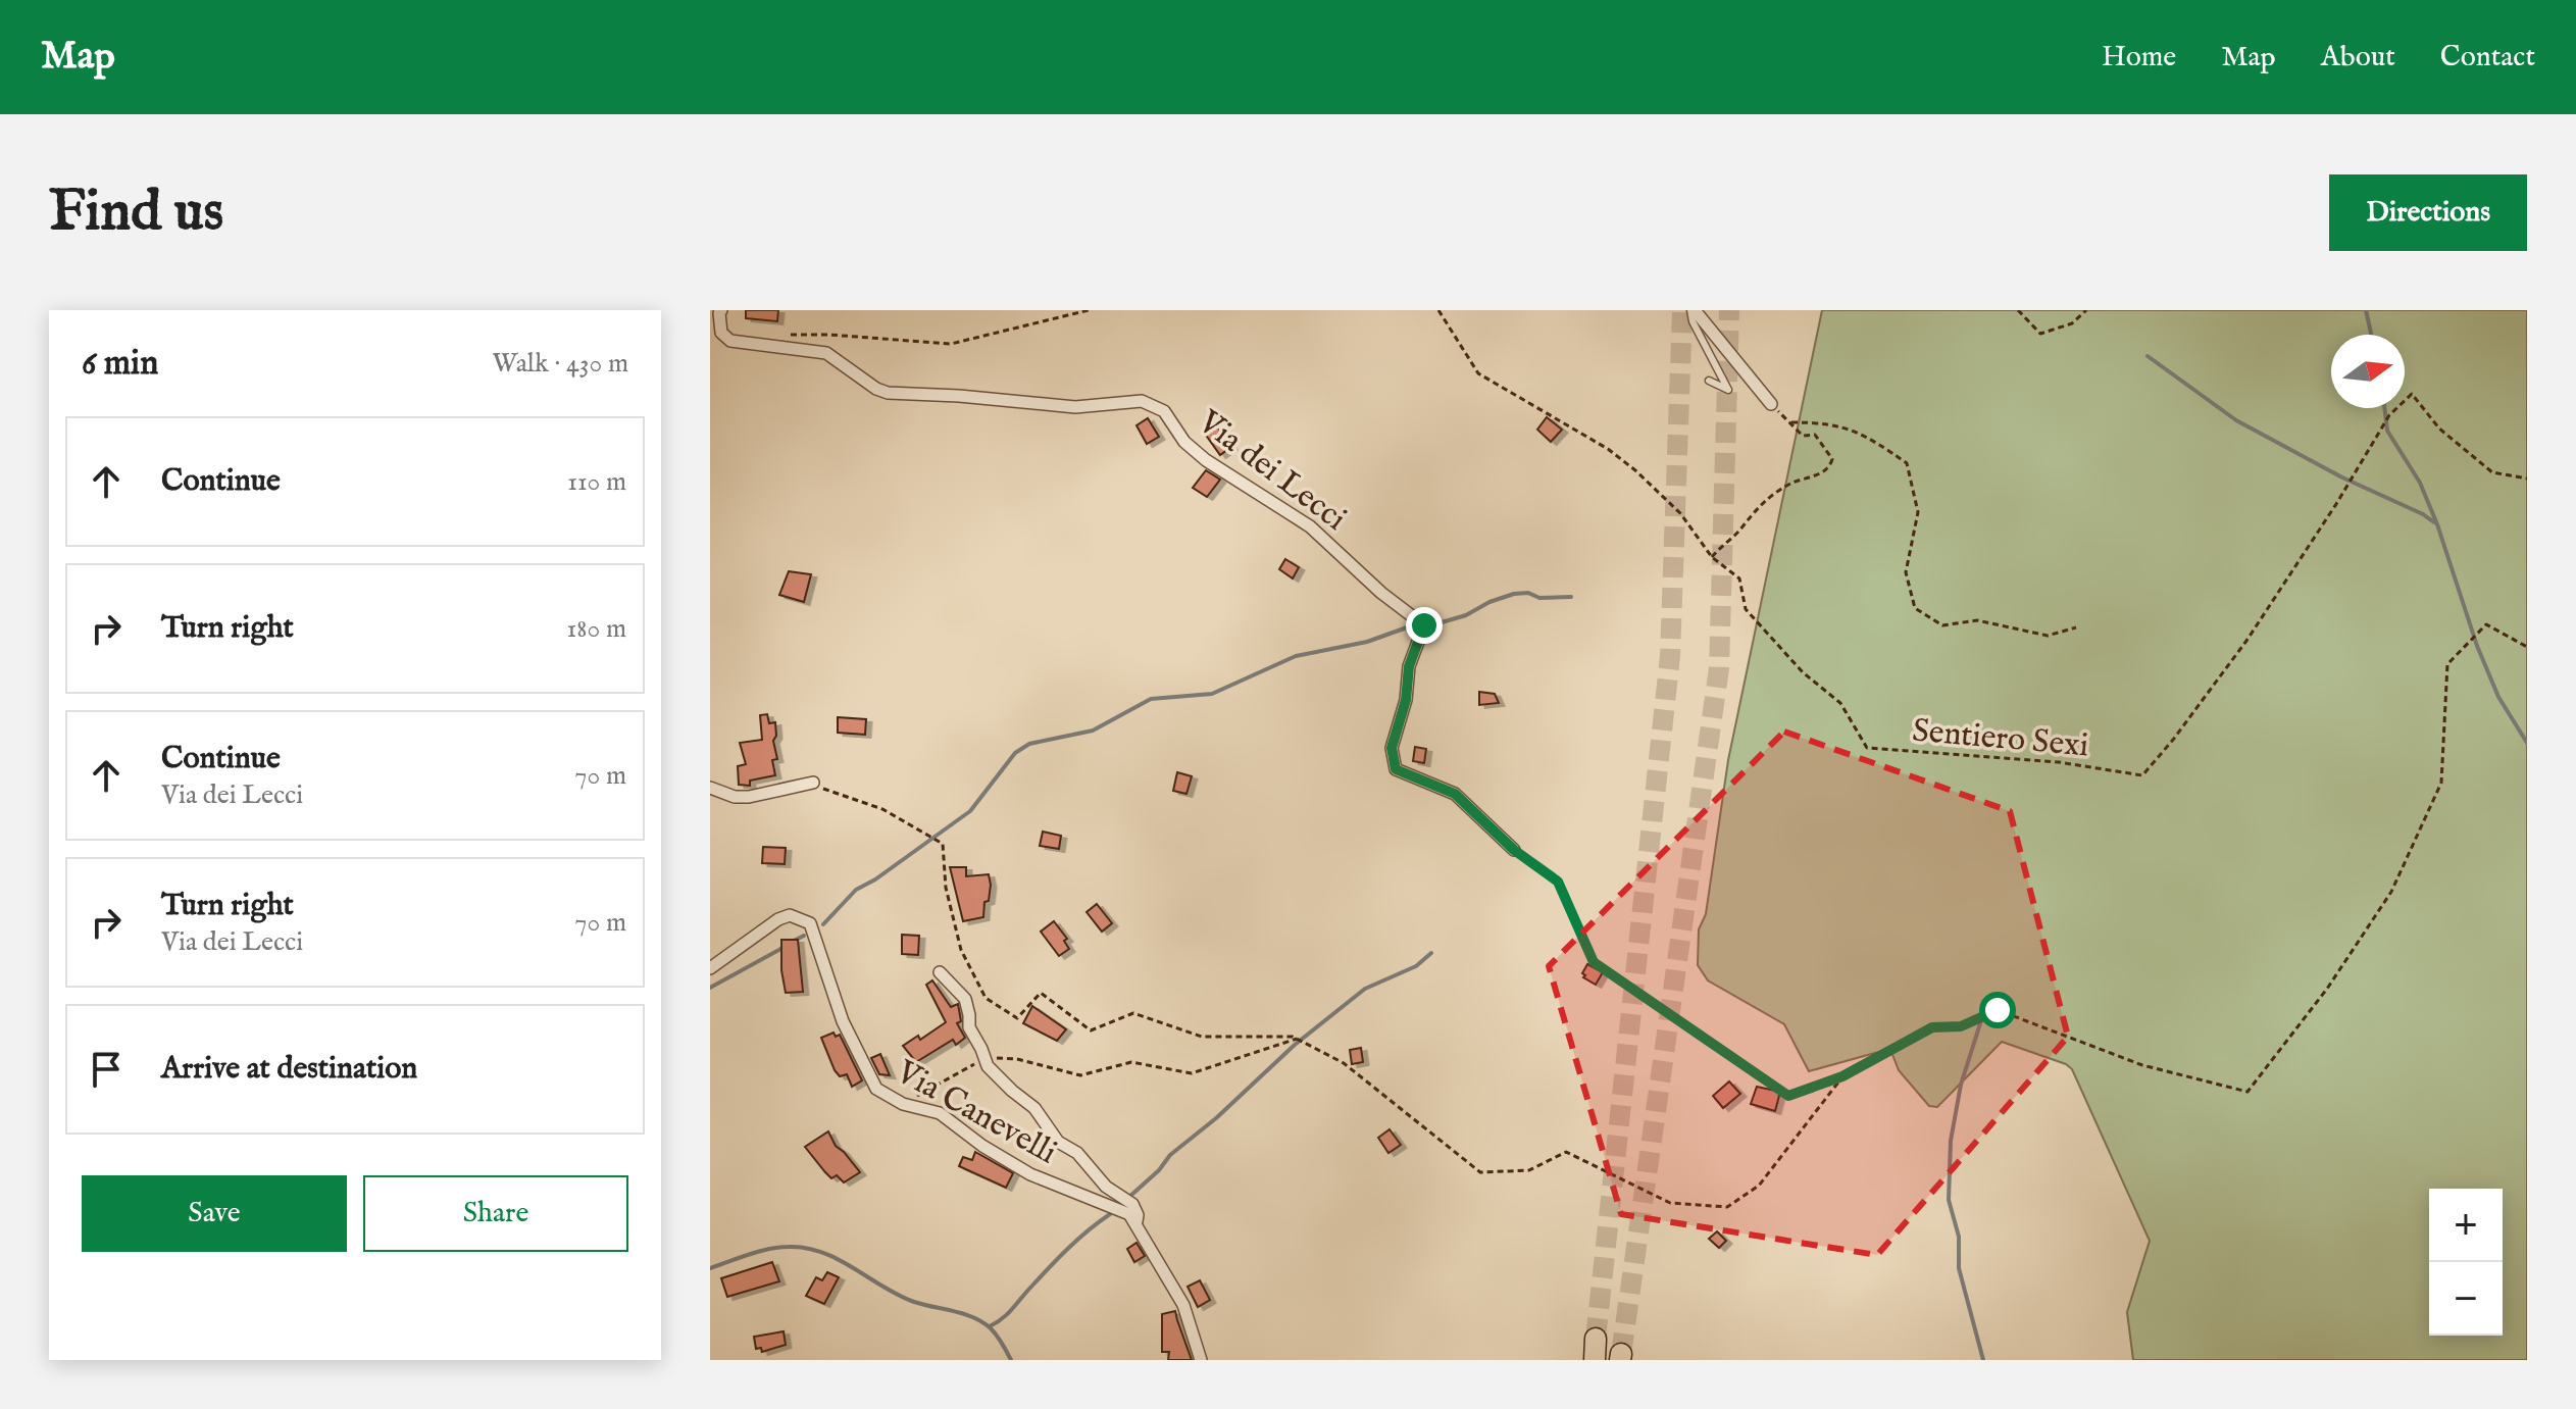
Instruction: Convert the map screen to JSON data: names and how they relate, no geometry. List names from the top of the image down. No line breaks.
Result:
{"streets":{"street":["Via dei Lecci","Via Canevelli"],"path":["Sentiero Sexi"]},"north":"right","page":{"header":"Map","nav":["Home","Map","About","Contact"],"buttons":["Directions",["Save","Share"]],"title":"Find us","heading":["6 min","Walk · 430 m"],"list":[["Continue","110 m"],["Turn right","180 m"],["Continue","Via dei Lecci","70 m"],["Turn right","Via dei Lecci","70 m"],"Arrive at destination"],"map_buttons":["+","−"]}}
